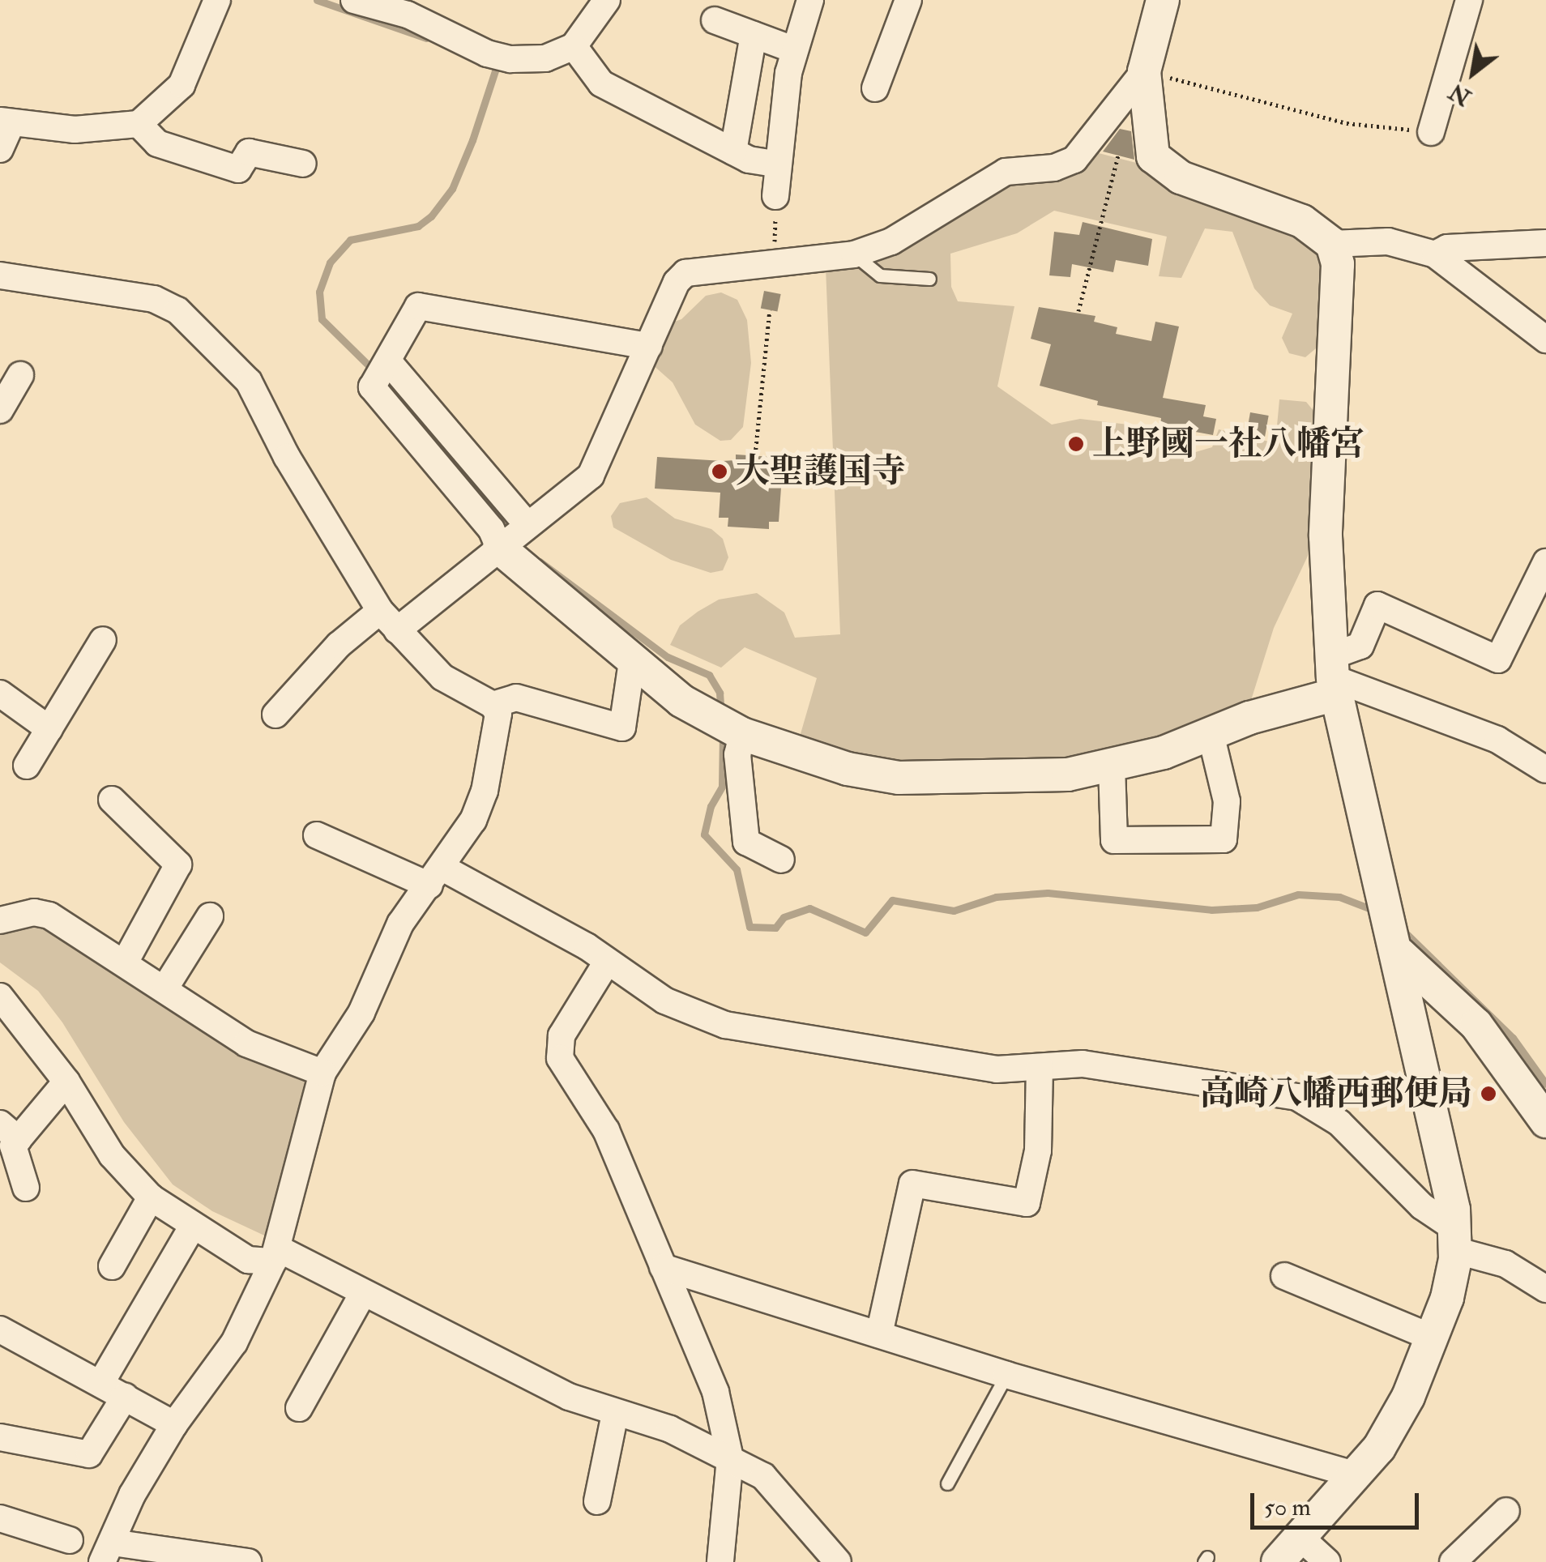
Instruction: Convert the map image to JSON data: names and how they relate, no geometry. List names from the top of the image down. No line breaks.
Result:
{"places":["上野國一社八幡宮","大聖護国寺","高崎八幡西郵便局"],"scale_bar":"50 m","north":"bottom left"}
